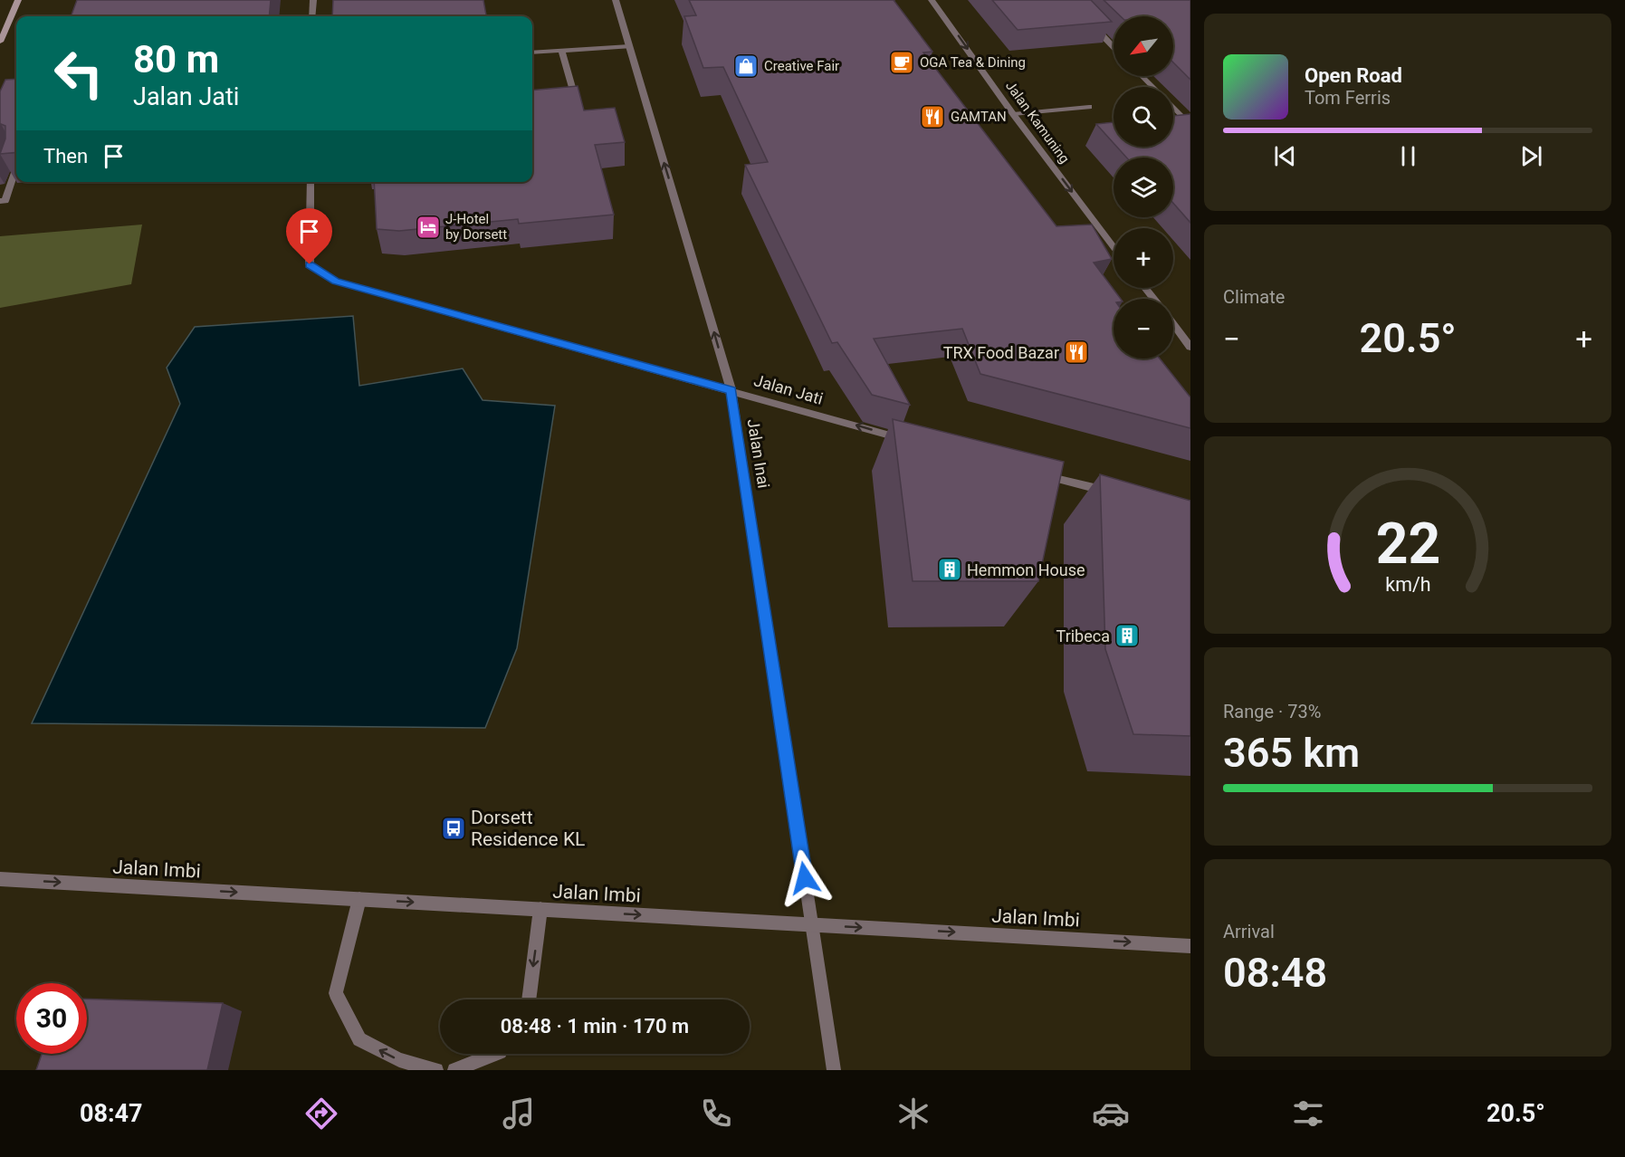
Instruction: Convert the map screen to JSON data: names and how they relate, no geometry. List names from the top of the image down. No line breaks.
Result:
{"streets":{"street":["Jalan Kamuning","Jalan Jati","Jalan Inai","Jalan Imbi"]},"crossings":[["Jalan Jati","Jalan Inai"],["Jalan Inai","Jalan Imbi"]],"one_way":["Jalan Kamuning","Jalan Imbi"],"places":{"cafe":["OGA Tea & Dining"],"shop":["Creative Fair"],"restaurant":["GAMTAN","TRX Food Bazar"],"hotel":["J-Hotel by Dorsett"],"building":["Hemmon House","Tribeca"],"bus stop":["Dorsett Residence KL"]},"north":"bottom left","page":{"map_buttons":["+","−"],"turn":["80 m","Jalan Jati"],"song":["Open Road","Tom Ferris"],"then":"Then","tile":["Climate",["Range · 73%","365 km"],["Arrival","08:48"]],"heat":["−","20.5°","+"],"limit":"30","trip":"08:48 · 1 min · 170 m","tabs":["08:47","20.5°"],"gauge":["22","km/h"]}}
